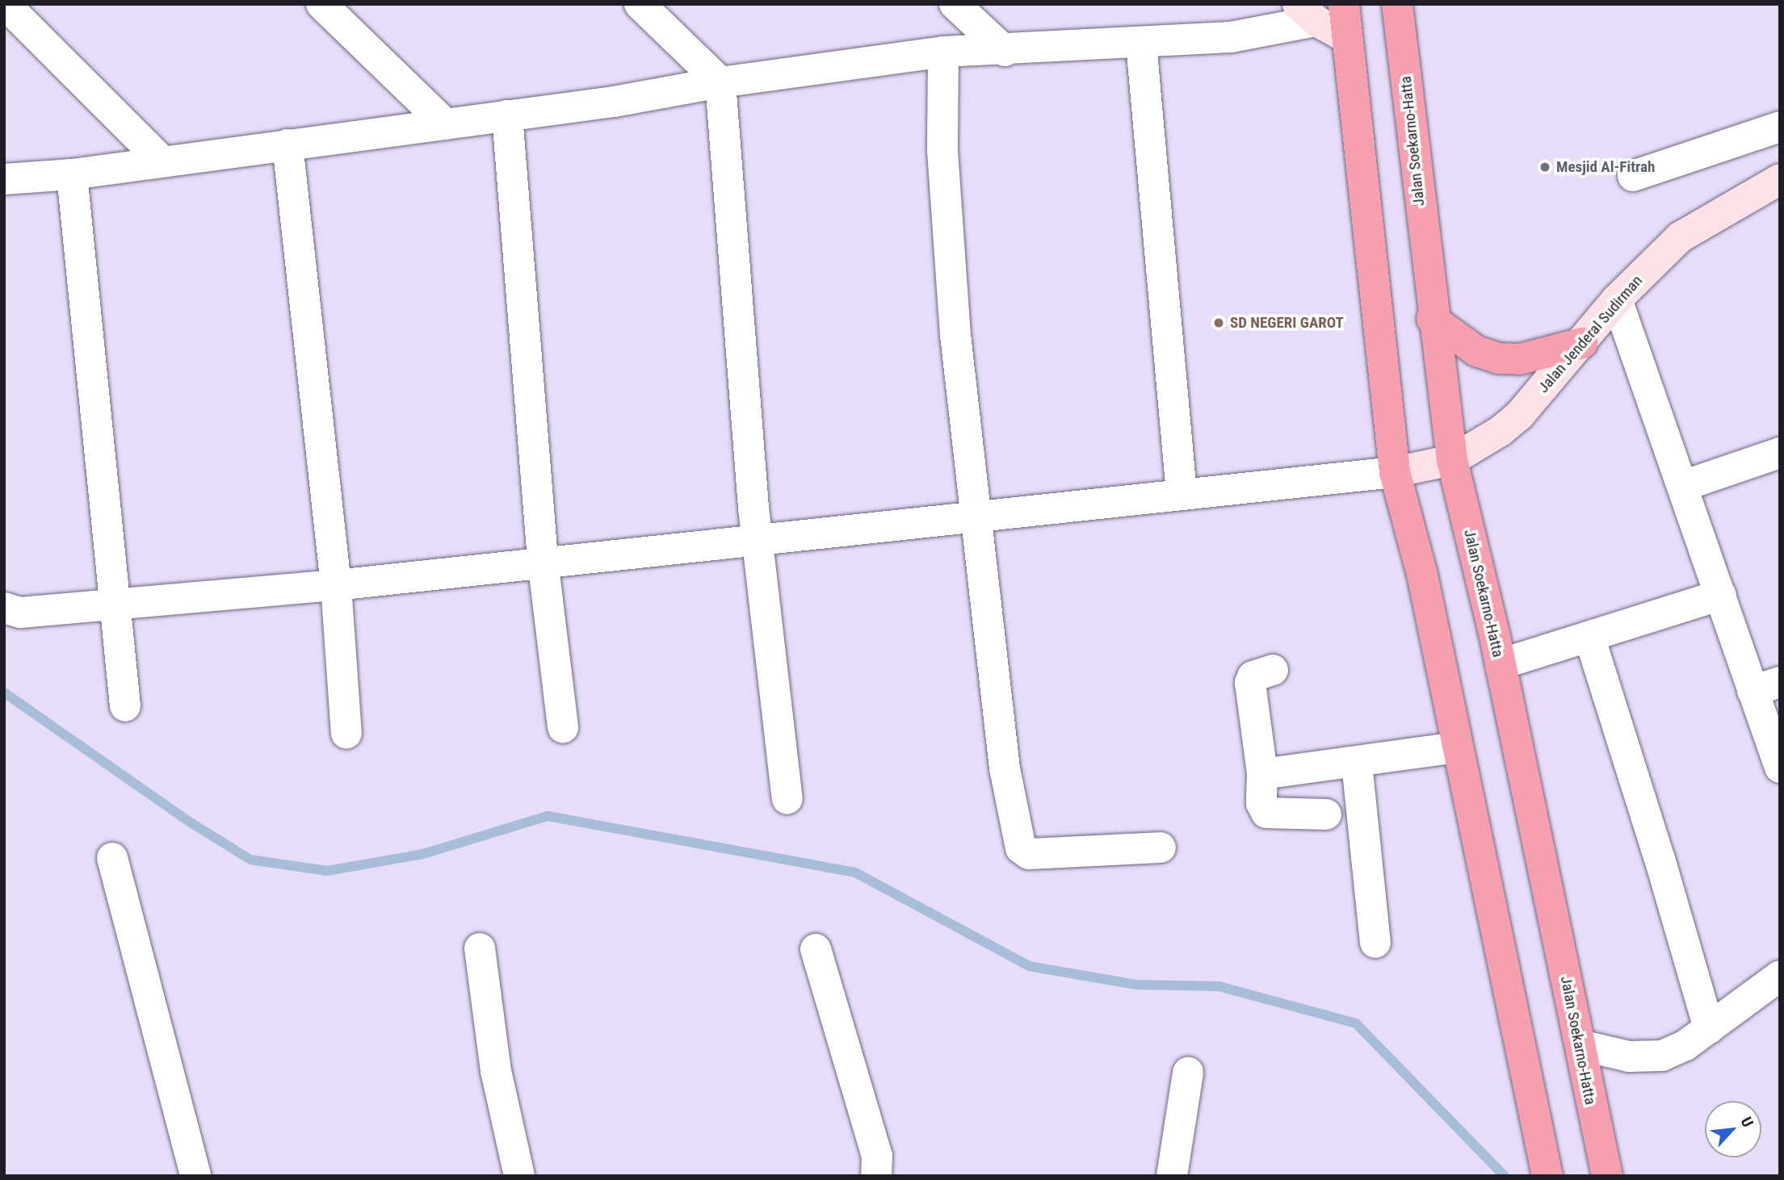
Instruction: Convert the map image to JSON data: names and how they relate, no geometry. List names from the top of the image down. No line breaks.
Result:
{"streets":{"highway":["Jalan Soekarno-Hatta"],"street":["Jalan Jenderal Sudirman"]},"crossings":[["Jalan Soekarno-Hatta","Jalan Jenderal Sudirman"]],"places":["Mesjid Al-Fitrah","SD NEGERI GAROT"],"north":"top right"}
